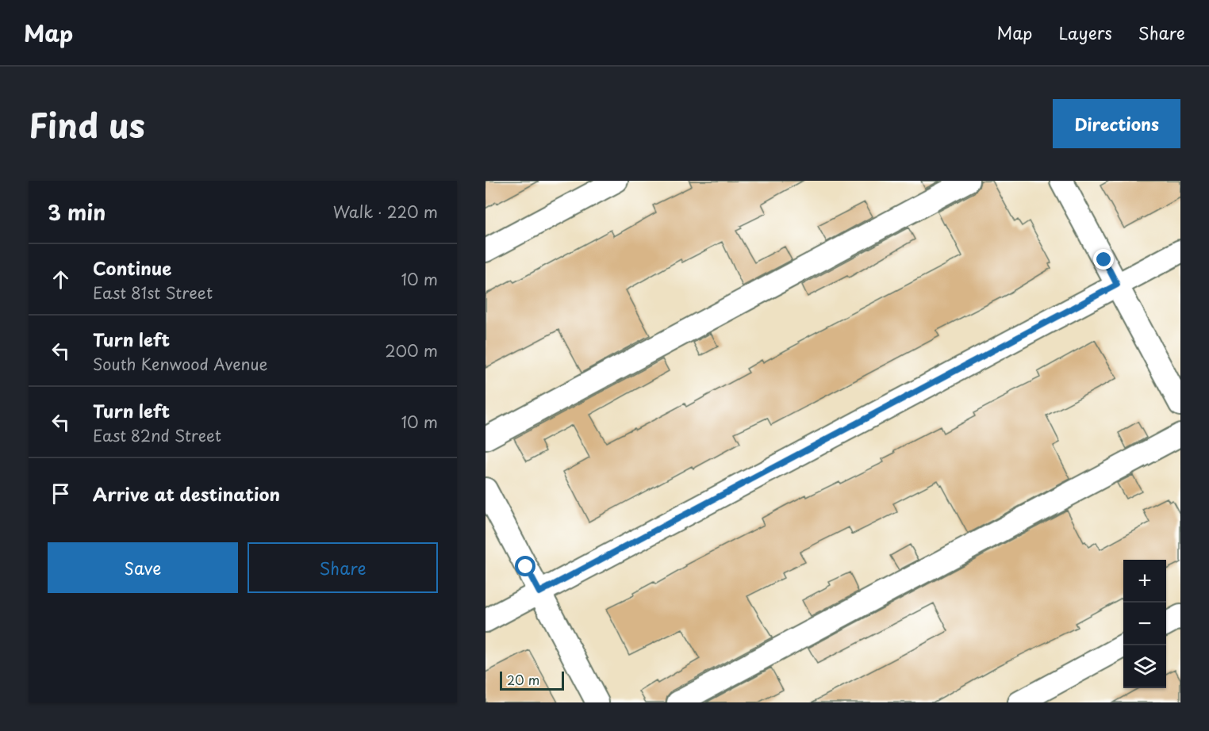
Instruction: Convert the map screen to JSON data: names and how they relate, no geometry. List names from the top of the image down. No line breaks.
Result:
{"scale_bar":"20 m","page":{"header":"Map","nav":["Map","Layers","Share"],"title":"Find us","buttons":["Directions",["Save","Share"]],"heading":["3 min","Walk · 220 m"],"list":[["Continue","East 81st Street","10 m"],["Turn left","South Kenwood Avenue","200 m"],["Turn left","East 82nd Street","10 m"],"Arrive at destination"],"map_buttons":["+","−"],"scale":"20 m"}}
